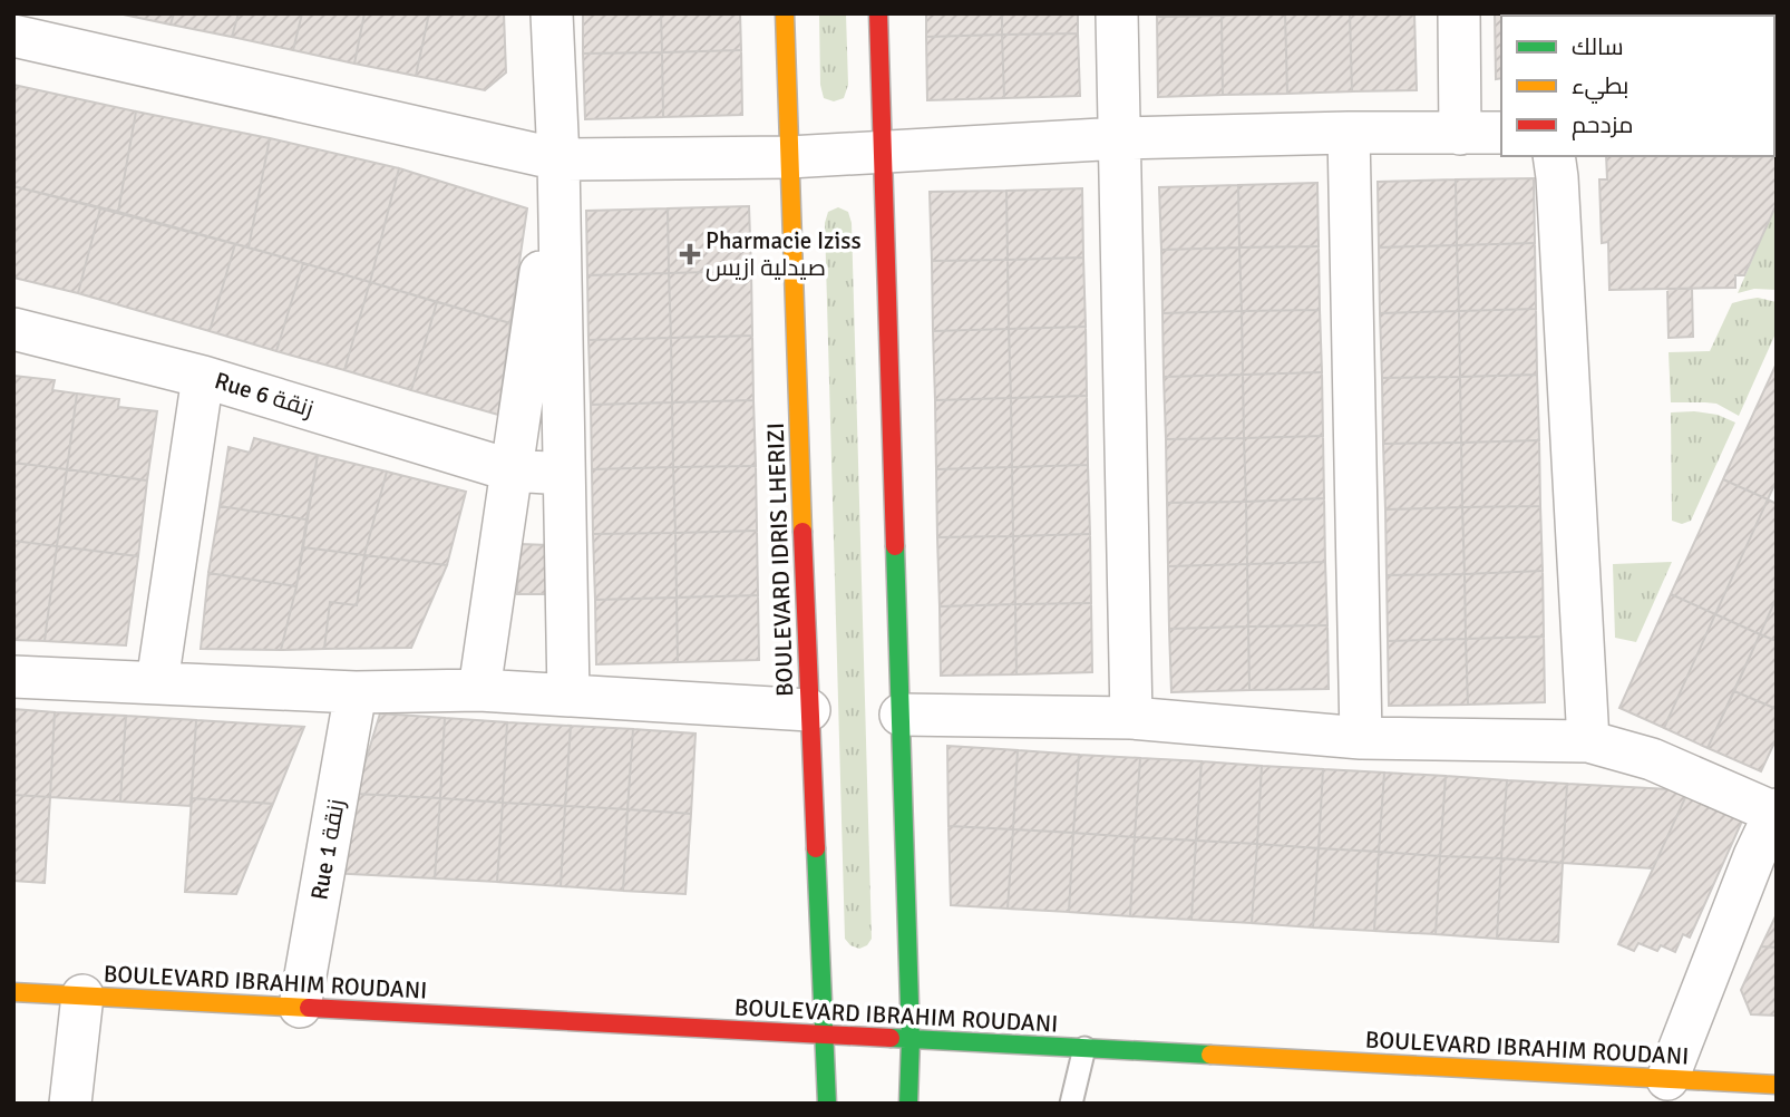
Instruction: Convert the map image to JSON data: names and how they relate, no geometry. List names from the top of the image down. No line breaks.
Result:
{"streets":{"main road":["BOULEVARD IDRIS LHERIZI","BOULEVARD IBRAHIM ROUDANI"],"street":["Rue 6 زنقة","Rue 1 زنقة"]},"crossings":[["BOULEVARD IDRIS LHERIZI","BOULEVARD IBRAHIM ROUDANI"],["Rue 1 زنقة","BOULEVARD IBRAHIM ROUDANI"]],"places":{"health":["Pharmacie Iziss صيدلية ازيس"]},"legend":["سالك","بطيء","مزدحم"]}
